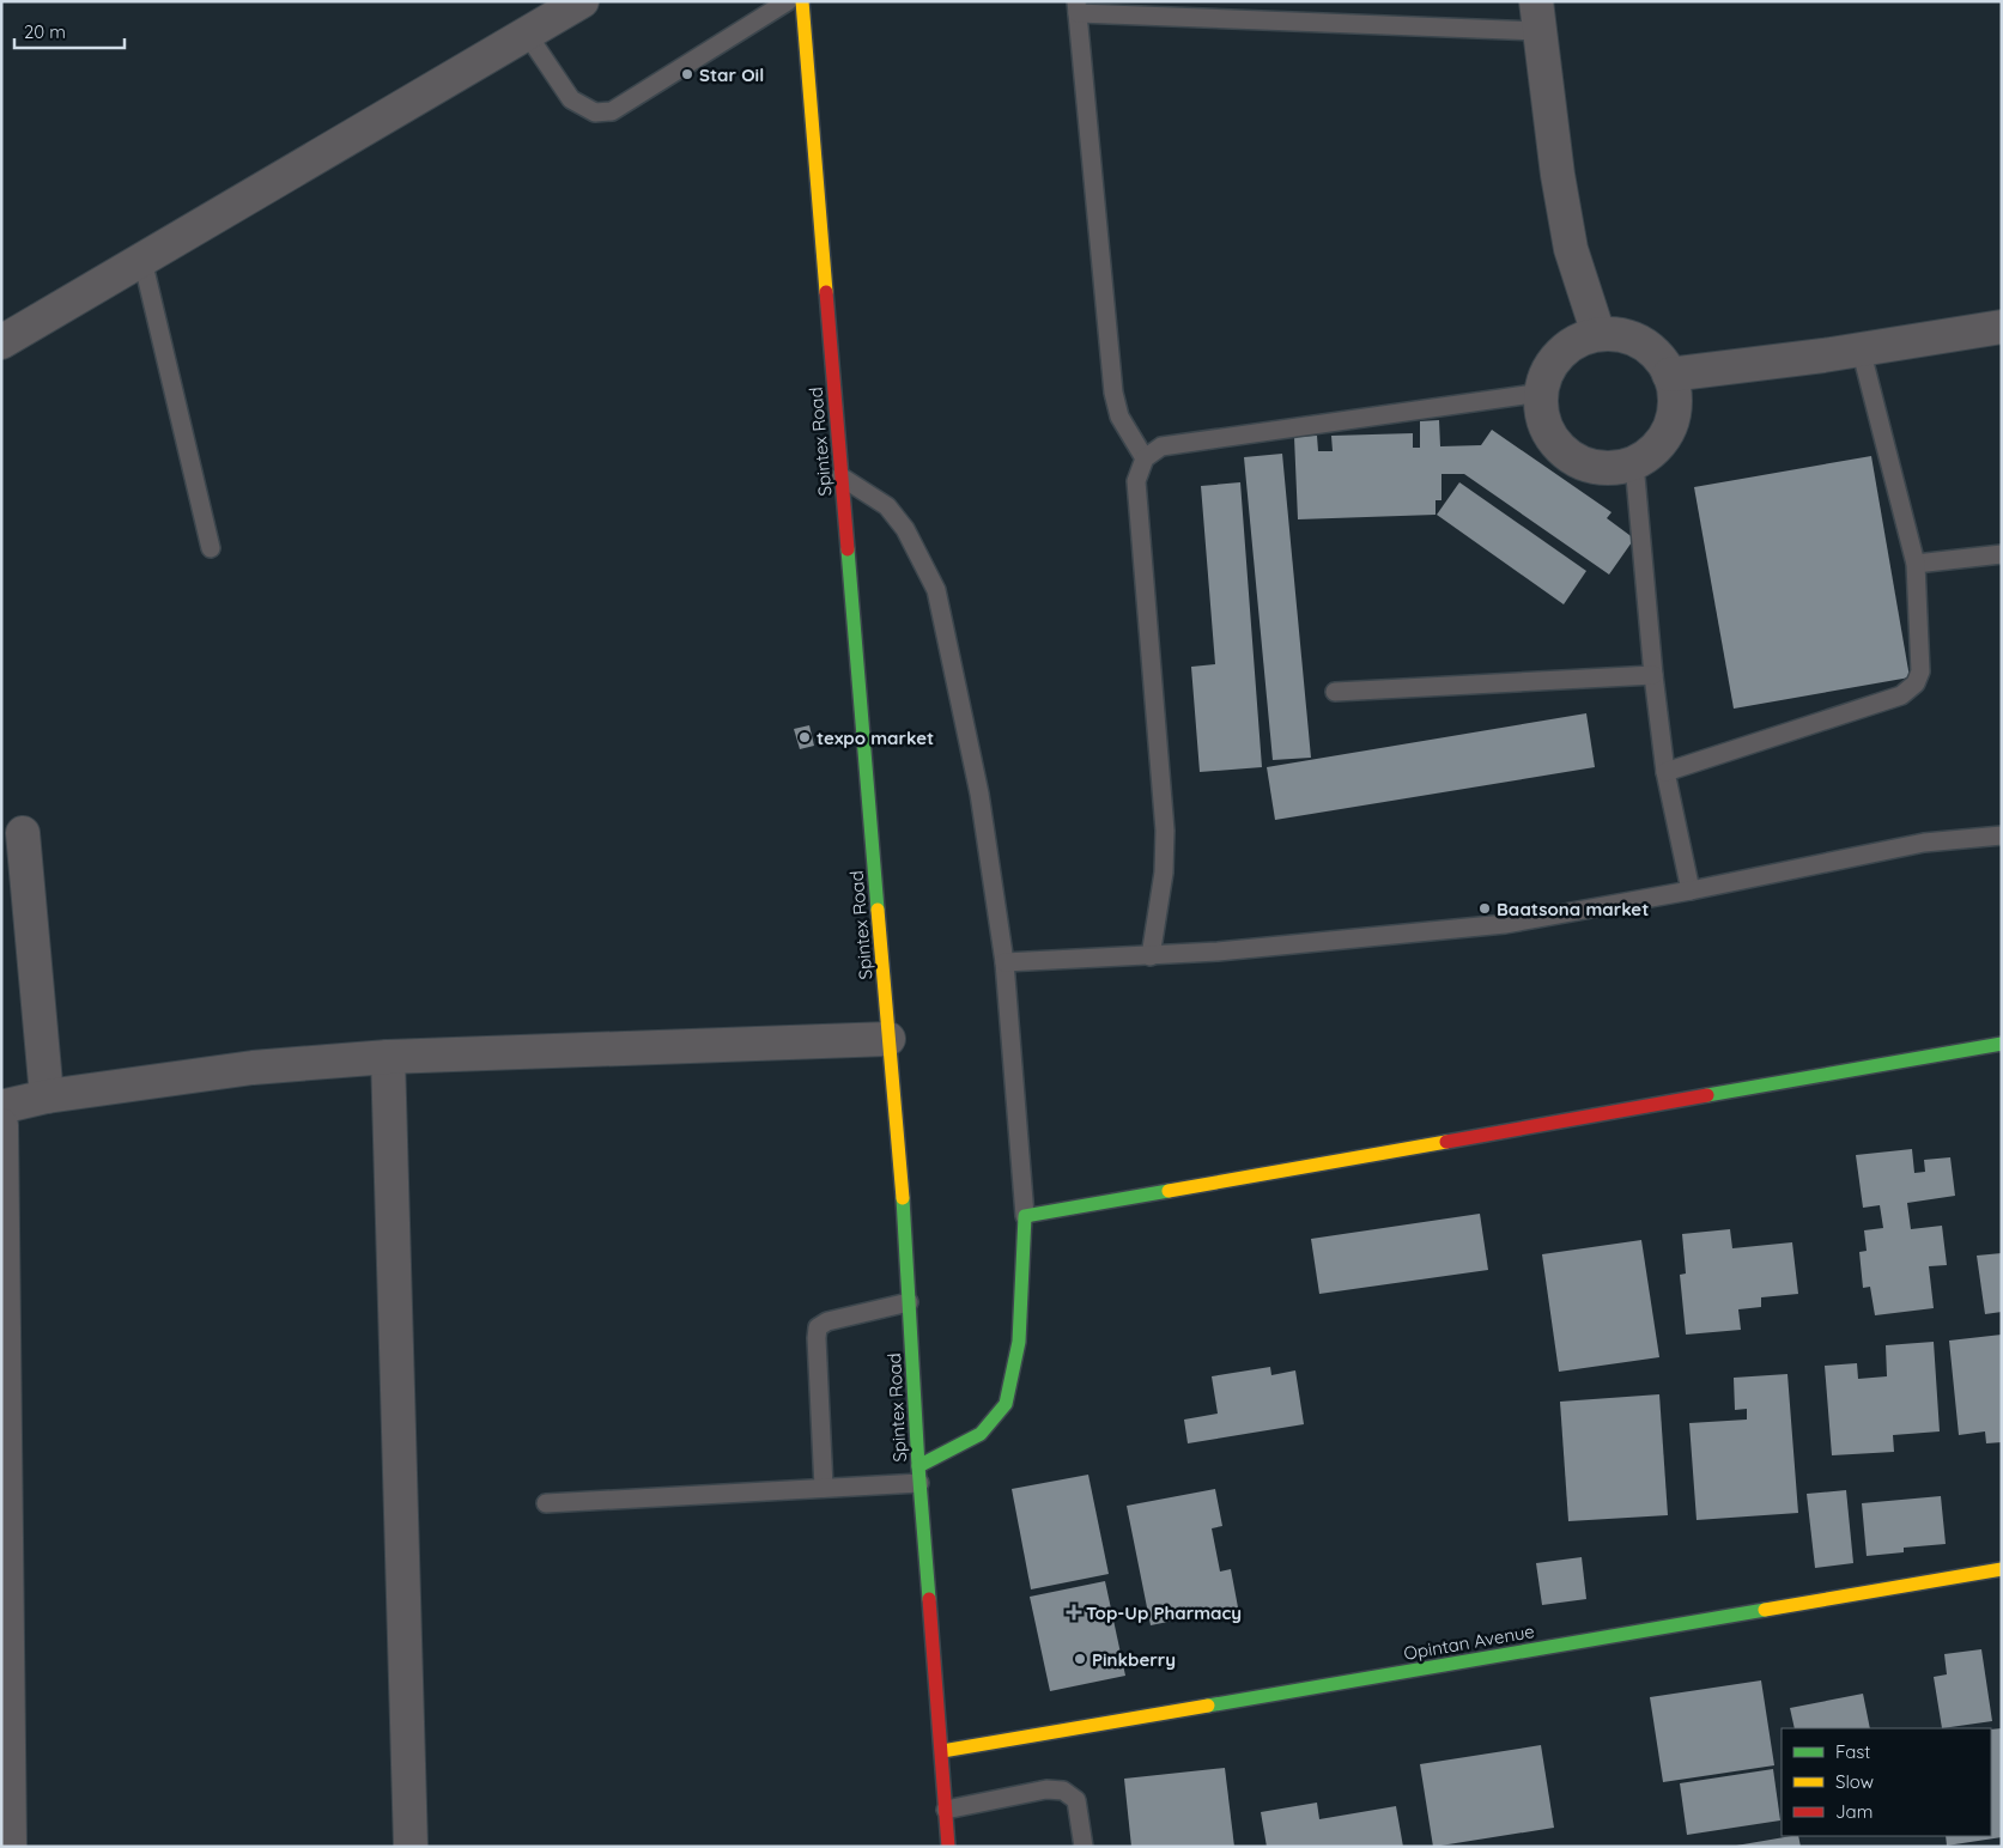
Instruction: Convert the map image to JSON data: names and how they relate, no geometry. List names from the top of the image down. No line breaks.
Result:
{"streets":{"street":["Spintex Road","Opintan Avenue"]},"crossings":[["Spintex Road","Opintan Avenue"]],"places":{"other":["Star Oil","texpo market","Baatsona market","Pinkberry"],"health":["Top-Up Pharmacy"]},"legend":["Fast","Slow","Jam"],"scale_bar":"20 m"}
